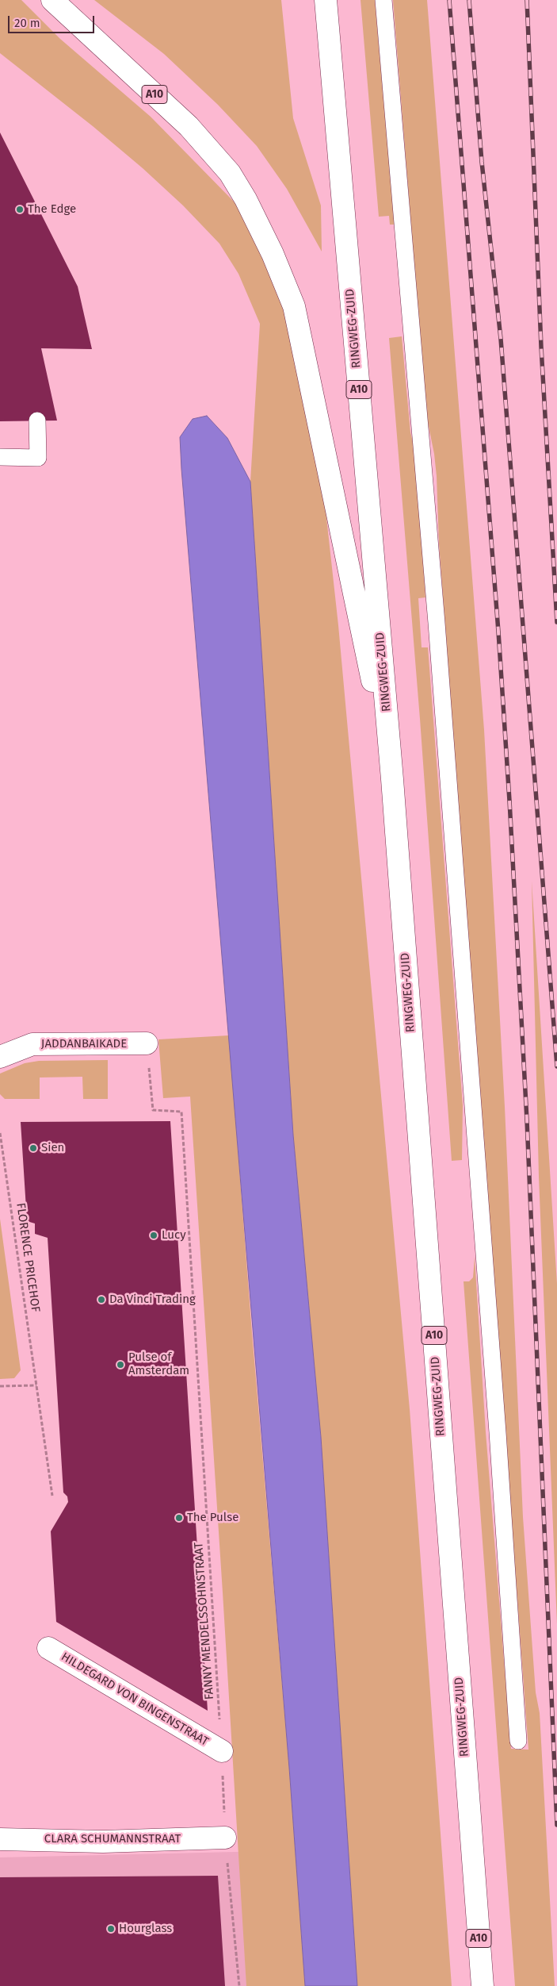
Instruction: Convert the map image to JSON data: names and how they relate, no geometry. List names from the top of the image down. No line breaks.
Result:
{"streets":{"main road":["A10","RINGWEG-ZUID","JADDANBAIKADE","HILDEGARD VON BINGENSTRAAT","CLARA SCHUMANNSTRAAT"],"path":["FLORENCE PRICEHOF","FANNY MENDELSSOHNSTRAAT"]},"crossings":[["A10","RINGWEG-ZUID"],["JADDANBAIKADE","FANNY MENDELSSOHNSTRAAT"],["FANNY MENDELSSOHNSTRAAT","HILDEGARD VON BINGENSTRAAT"],["FANNY MENDELSSOHNSTRAAT","CLARA SCHUMANNSTRAAT"]],"places":["The Edge","Sien","Lucy","Da Vinci Trading","Pulse of Amsterdam","The Pulse","Hourglass"],"scale_bar":"20 m"}
